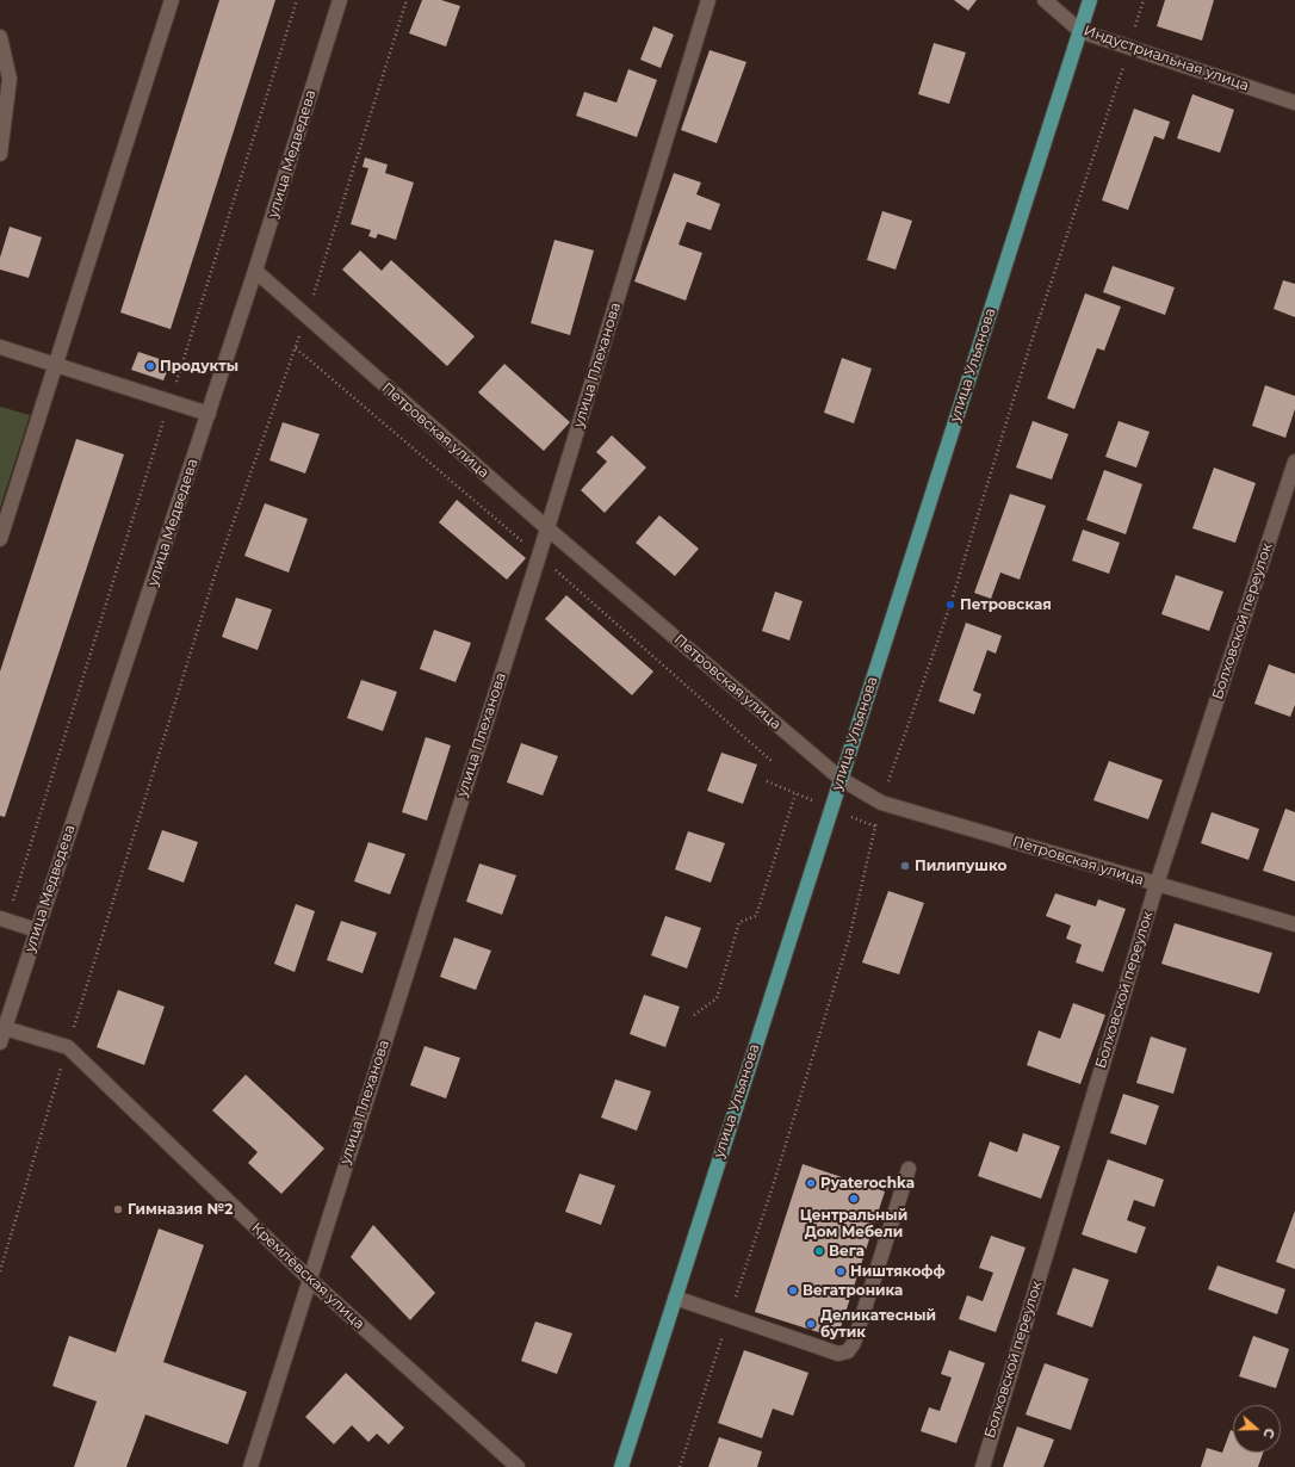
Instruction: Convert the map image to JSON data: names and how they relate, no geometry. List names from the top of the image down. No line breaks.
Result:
{"streets":{"main road":["улица Ульянова"],"street":["Индустриальная улица","улица Медведева","улица Плеханова","Петровская улица","Болховской переулок","Кремлёвская улица"]},"crossings":[["Индустриальная улица","улица Ульянова"],["улица Медведева","Петровская улица"],["улица Медведева","Кремлёвская улица"],["улица Плеханова","Петровская улица"],["улица Плеханова","Кремлёвская улица"],["улица Ульянова","Петровская улица"],["Петровская улица","Болховской переулок"]],"places":["Продукты","Петровская","Пилипушко","Pyaterochka","Центральный Дом Мебели","Гимназия №2","Вега","Ништякофф","Вегатроника","Деликатесный бутик"],"north":"right"}
